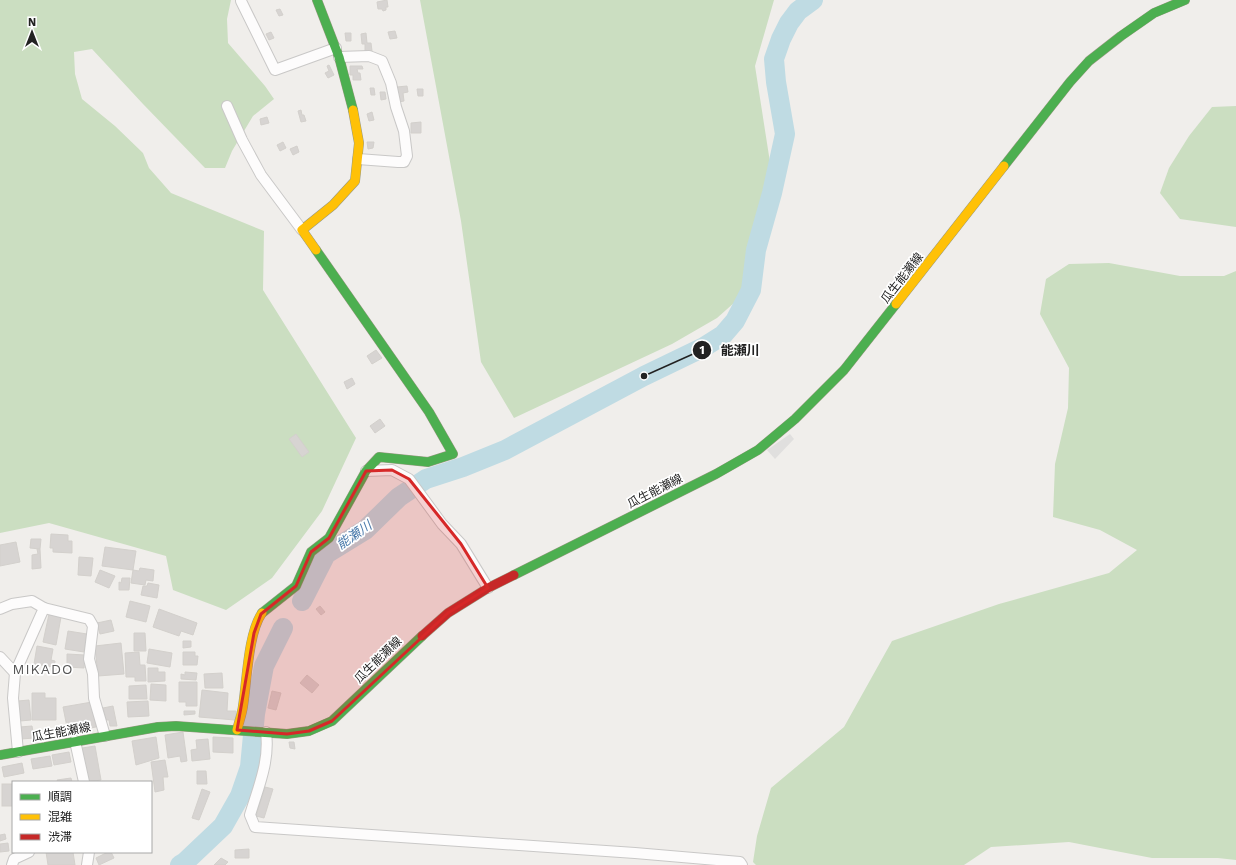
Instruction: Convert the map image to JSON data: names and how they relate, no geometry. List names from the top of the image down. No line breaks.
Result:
{"streets":{"main road":["瓜生能瀬線"]},"districts":["MIKADO"],"water":["能瀬川"],"places":["能瀬川"],"legend":["順調","混雑","渋滞"],"north":"top"}
